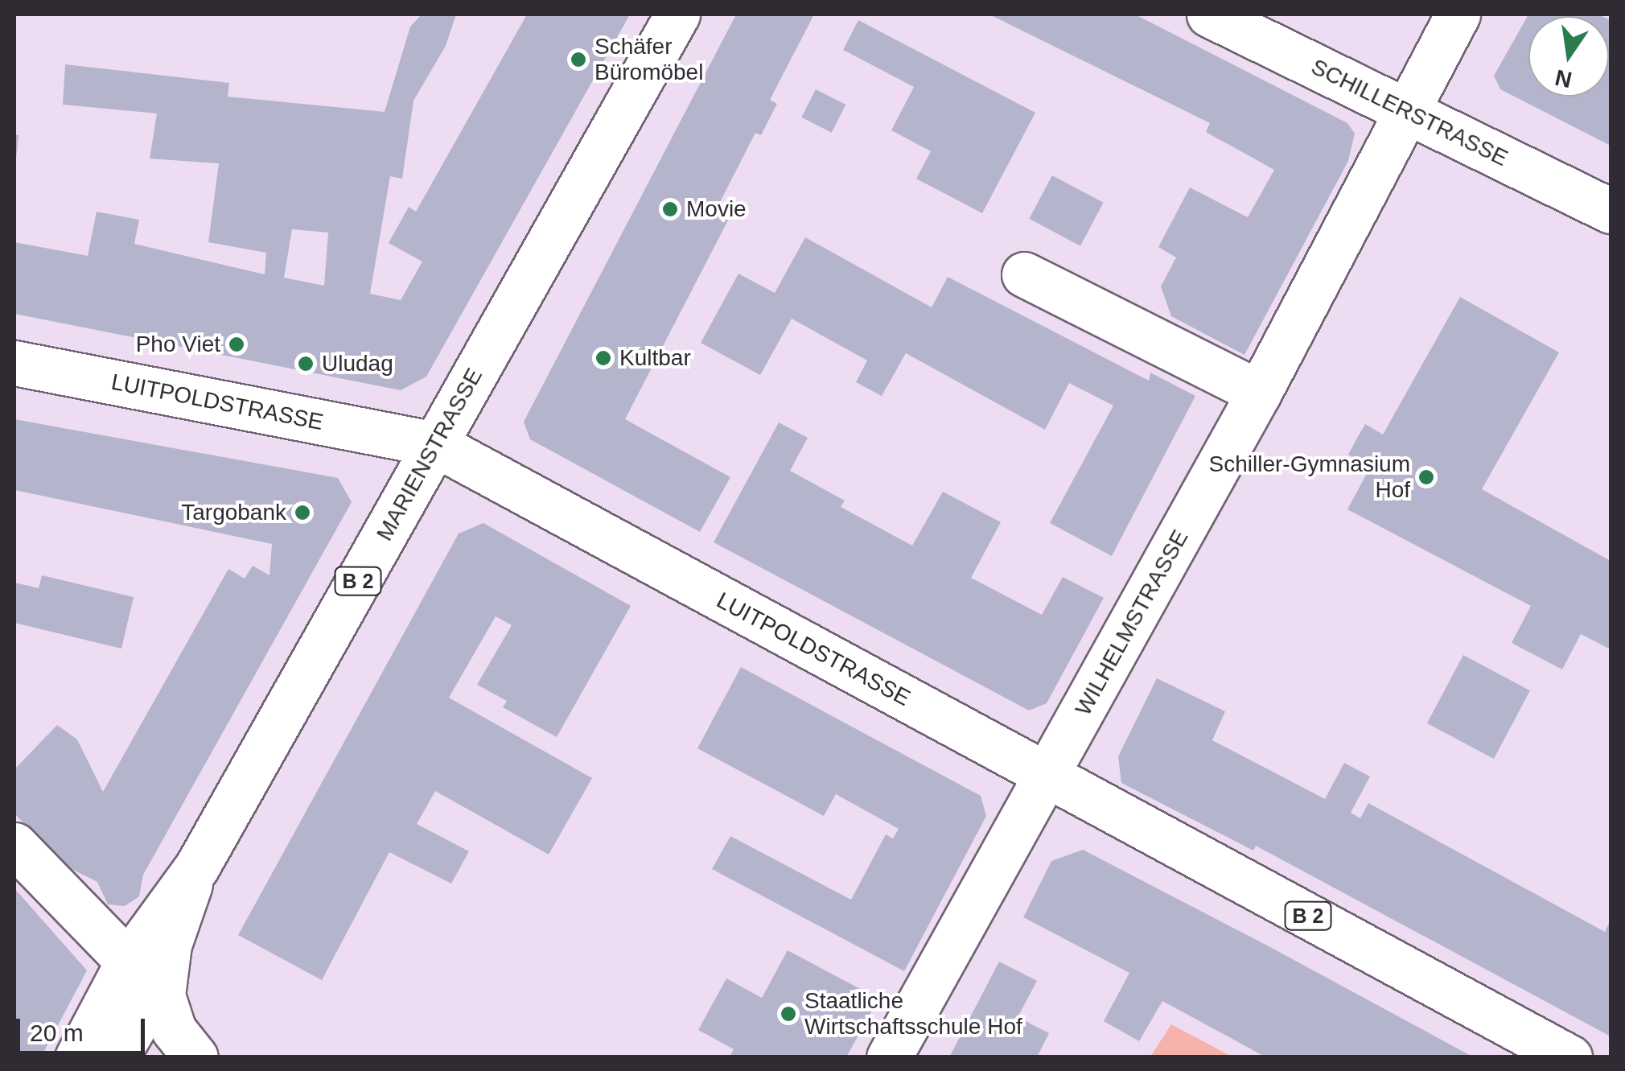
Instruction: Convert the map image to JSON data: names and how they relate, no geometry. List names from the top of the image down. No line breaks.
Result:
{"streets":{"main road":["SCHILLERSTRASSE","LUITPOLDSTRASSE","MARIENSTRASSE","B 2","WILHELMSTRASSE"]},"crossings":[["SCHILLERSTRASSE","WILHELMSTRASSE"],["LUITPOLDSTRASSE","MARIENSTRASSE"],["LUITPOLDSTRASSE","WILHELMSTRASSE"]],"places":["Schäfer Büromöbel","Movie","Pho Viet","Kultbar","Uludag","Schiller-Gymnasium Hof","Targobank","Staatliche Wirtschaftsschule Hof"],"scale_bar":"20 m","north":"bottom"}
